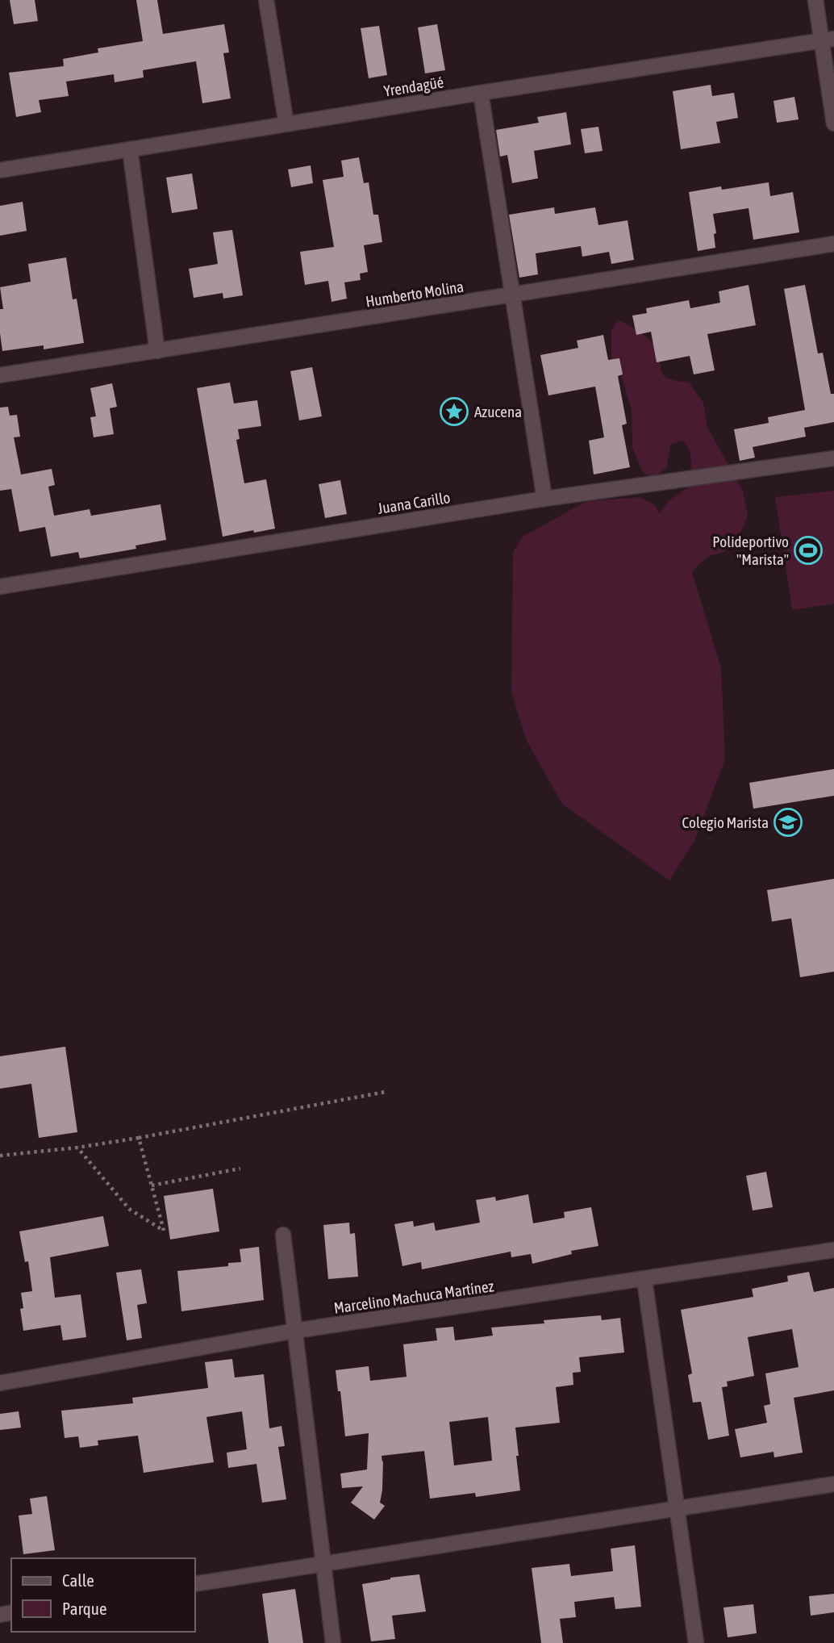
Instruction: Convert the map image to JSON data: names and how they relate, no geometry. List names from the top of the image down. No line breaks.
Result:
{"streets":{"street":["Yrendagüé","Humberto Molina","Juana Carillo","Marcelino Machuca Martínez"]},"places":{"place":["Azucena"],"sports":["Polideportivo \"Marista\""],"school or university":["Colegio Marista"]},"legend":["Calle","Parque"]}
